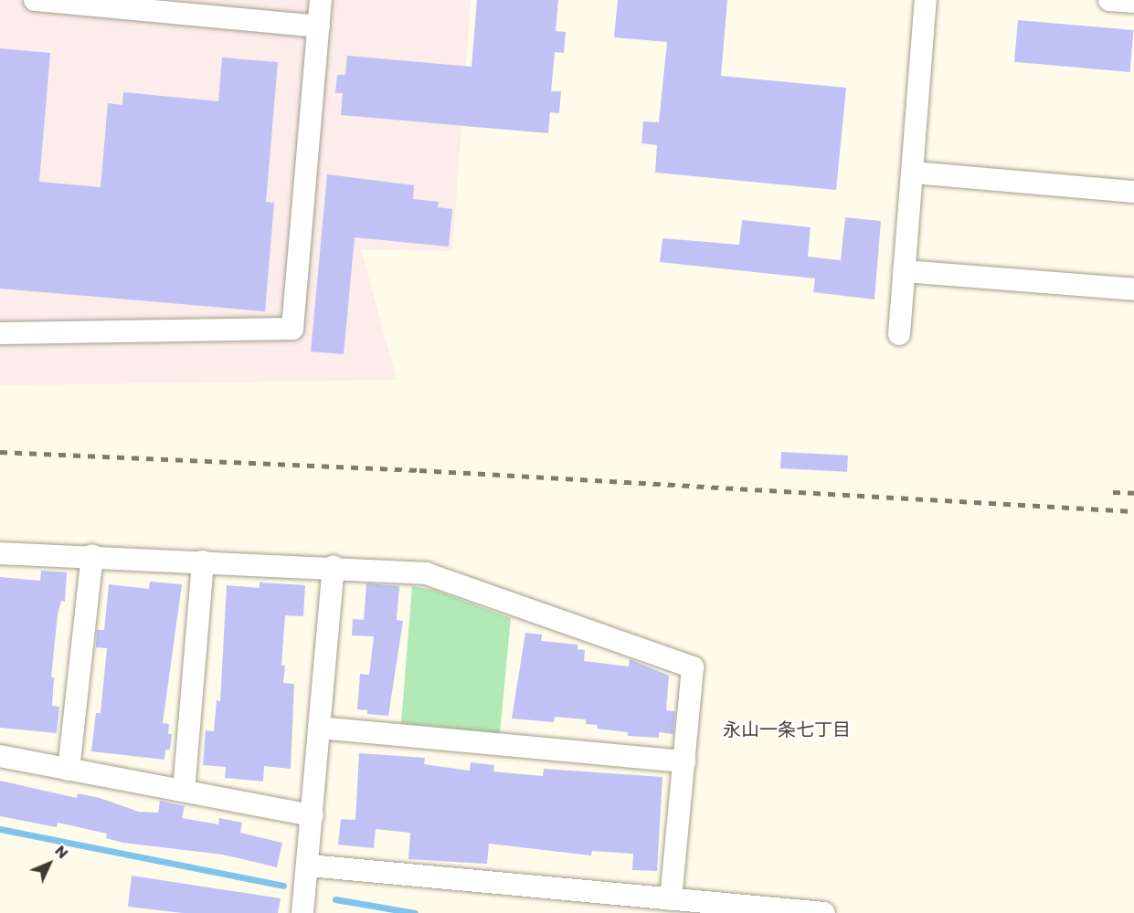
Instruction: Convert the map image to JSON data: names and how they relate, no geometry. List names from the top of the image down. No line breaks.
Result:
{"districts":["永山一条七丁目"],"north":"top right"}
